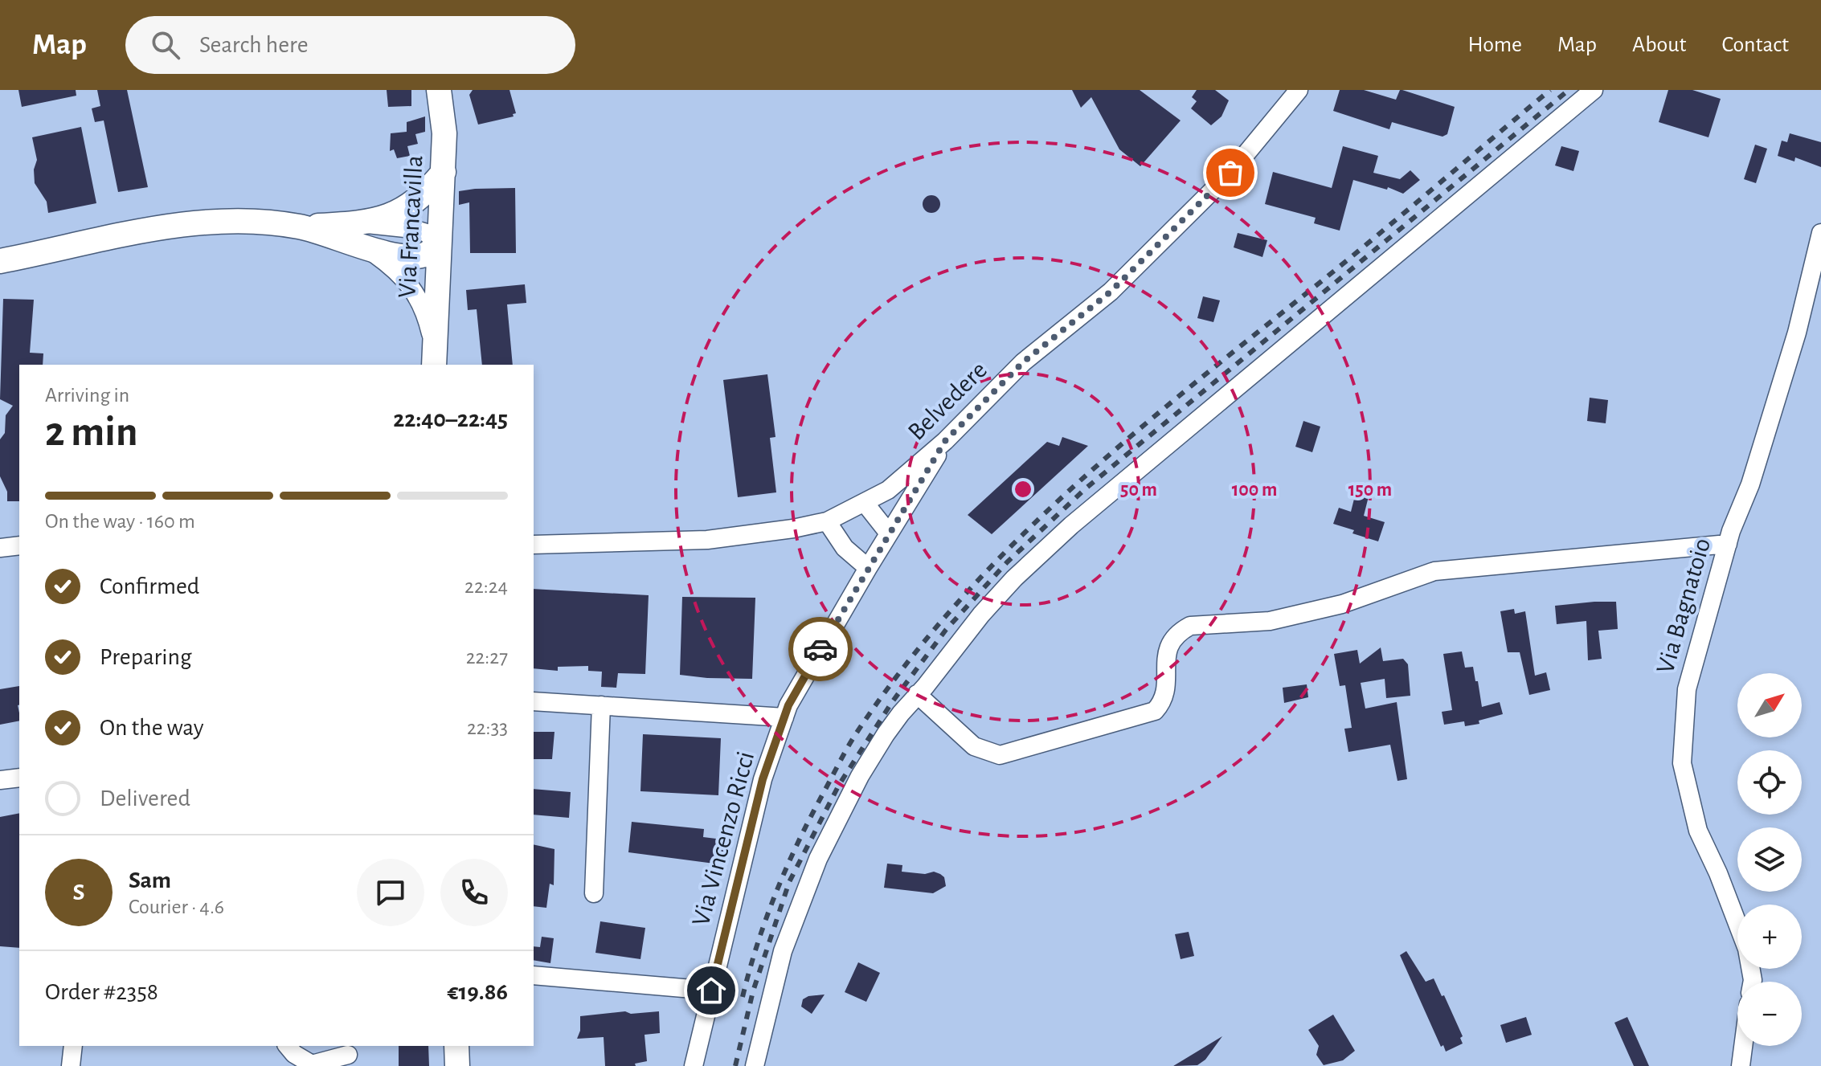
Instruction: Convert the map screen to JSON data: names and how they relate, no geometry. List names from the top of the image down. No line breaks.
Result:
{"streets":{"main road":["Via Francavilla"],"street":["Belvedere","Via Bagnatoio","Via Vincenzo Ricci"]},"crossings":[["Belvedere","Via Vincenzo Ricci"]],"north":"top right","page":{"header":"Map","search":"Search here","nav":["Home","Map","About","Contact"],"heading":["2 min","Arriving in","22:40–22:45"],"panel":["Sam","Courier · 4.6","Order #2358","€19.86"],"bar":"On the way · 160 m","list":[["Confirmed","22:24"],["Preparing","22:27"],["On the way","22:33"],"Delivered"],"map_buttons":["+","−"],"round":"S"},"rings":["50 m","100 m","150 m"]}
